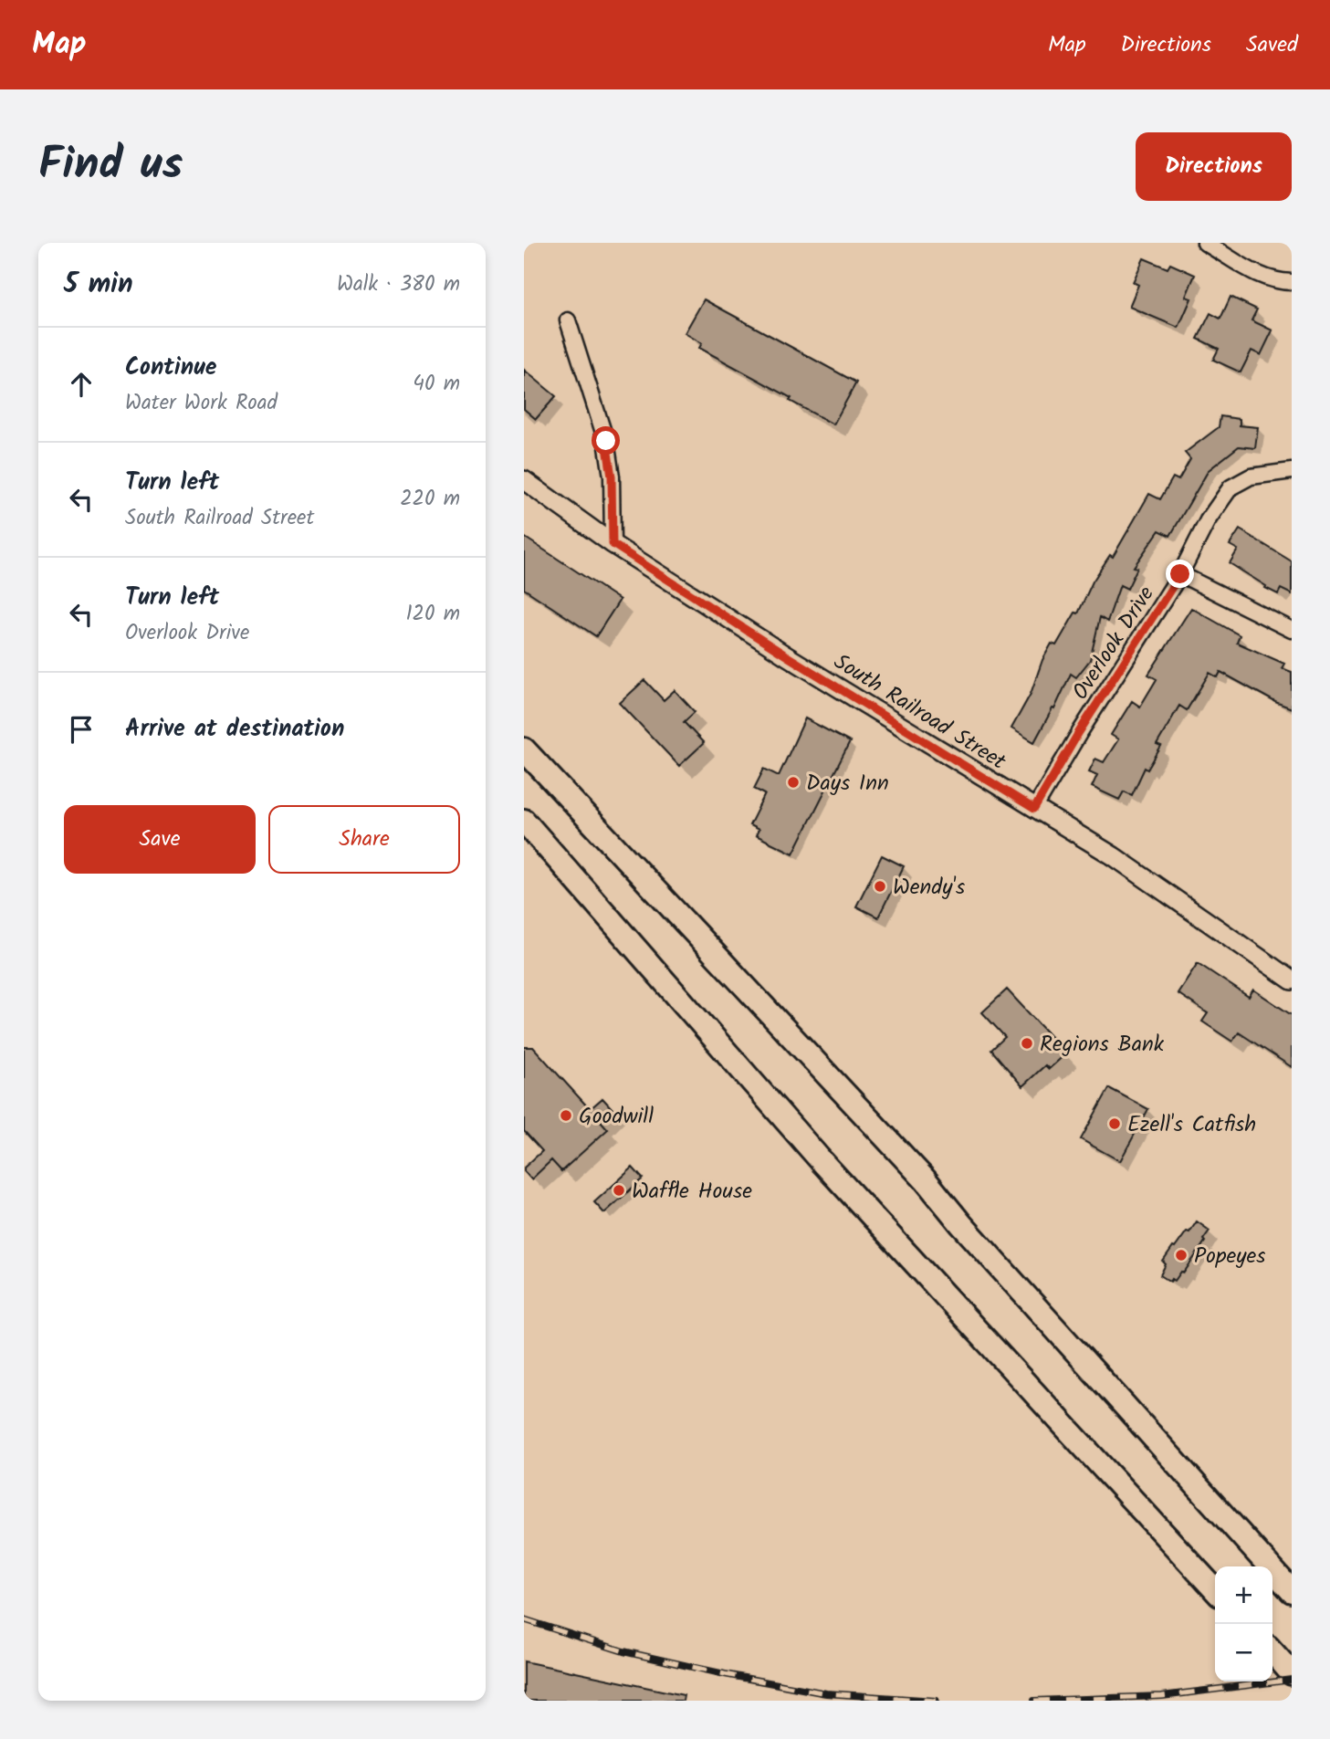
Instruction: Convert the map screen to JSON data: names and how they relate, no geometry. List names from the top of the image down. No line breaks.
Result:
{"streets":{"street":["Overlook Drive","South Railroad Street"]},"crossings":[["Overlook Drive","South Railroad Street"]],"places":["Days Inn","Wendy's","Regions Bank","Goodwill","Ezell's Catfish","Waffle House","Popeyes"],"page":{"header":"Map","nav":["Map","Directions","Saved"],"title":"Find us","buttons":["Directions",["Save","Share"]],"heading":["5 min","Walk · 380 m"],"list":[["Continue","Water Work Road","40 m"],["Turn left","South Railroad Street","220 m"],["Turn left","Overlook Drive","120 m"],"Arrive at destination"],"map_buttons":["+","−"]}}
